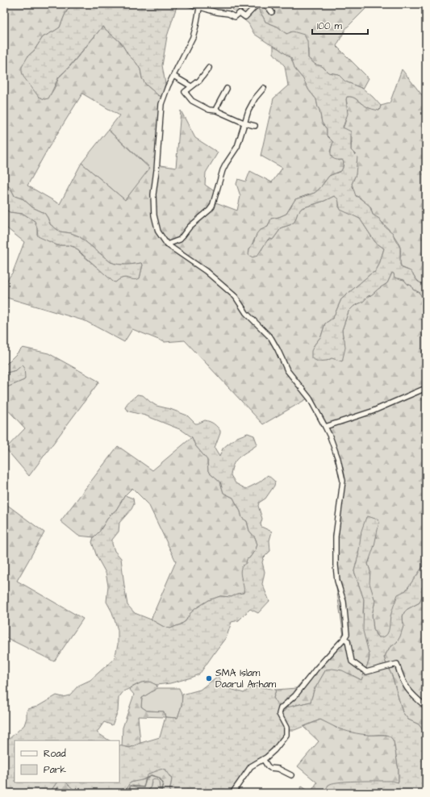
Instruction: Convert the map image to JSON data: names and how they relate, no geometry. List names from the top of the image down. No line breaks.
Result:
{"places":["SMA Islam Daarul Arham"],"legend":["Road","Park"],"scale_bar":"100 m"}
